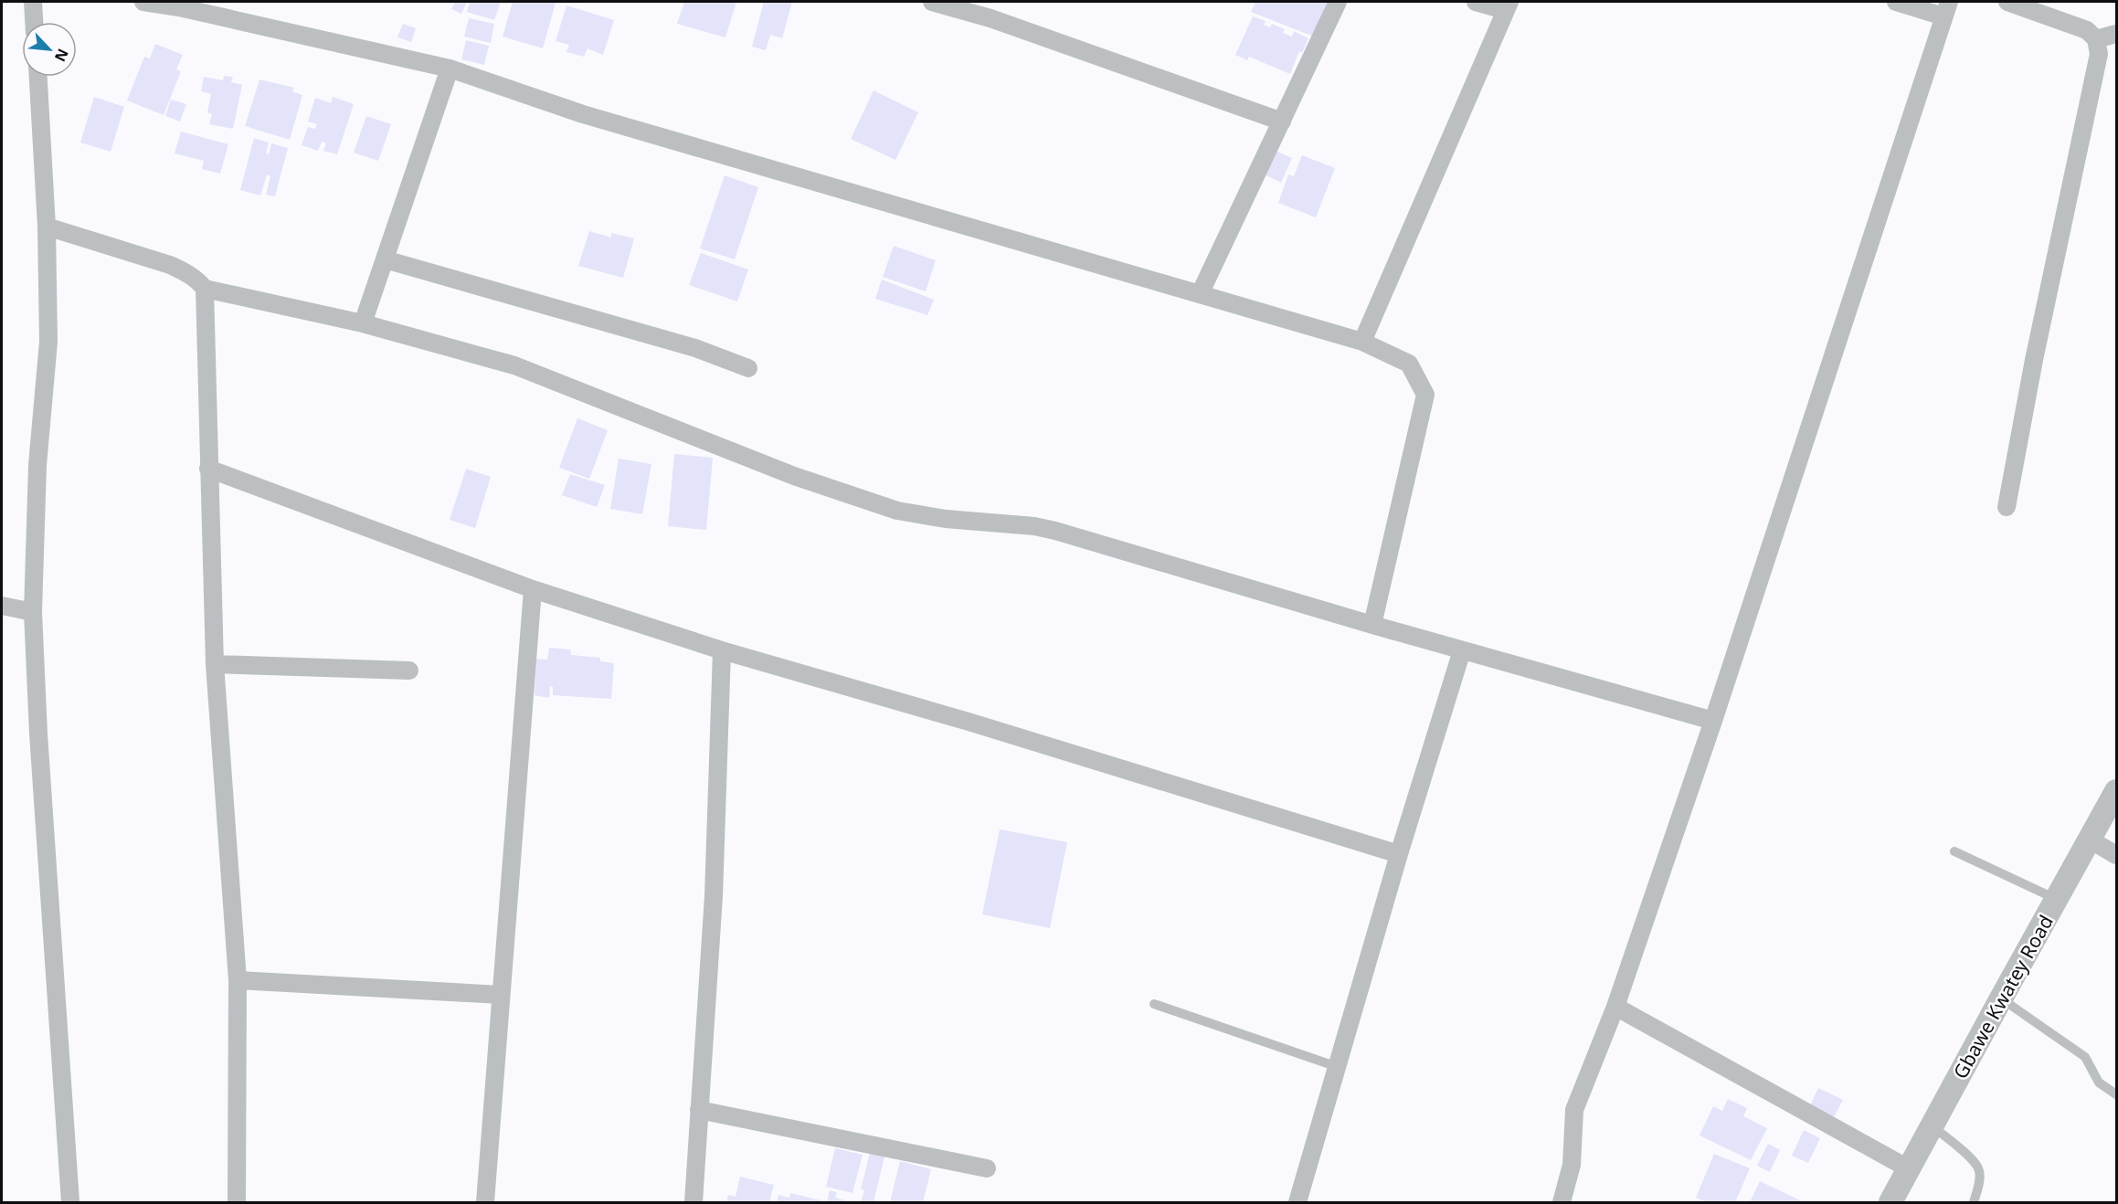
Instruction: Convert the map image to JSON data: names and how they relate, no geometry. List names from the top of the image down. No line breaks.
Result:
{"streets":{"street":["Gbawe Kwatey Road"]},"north":"bottom right"}
